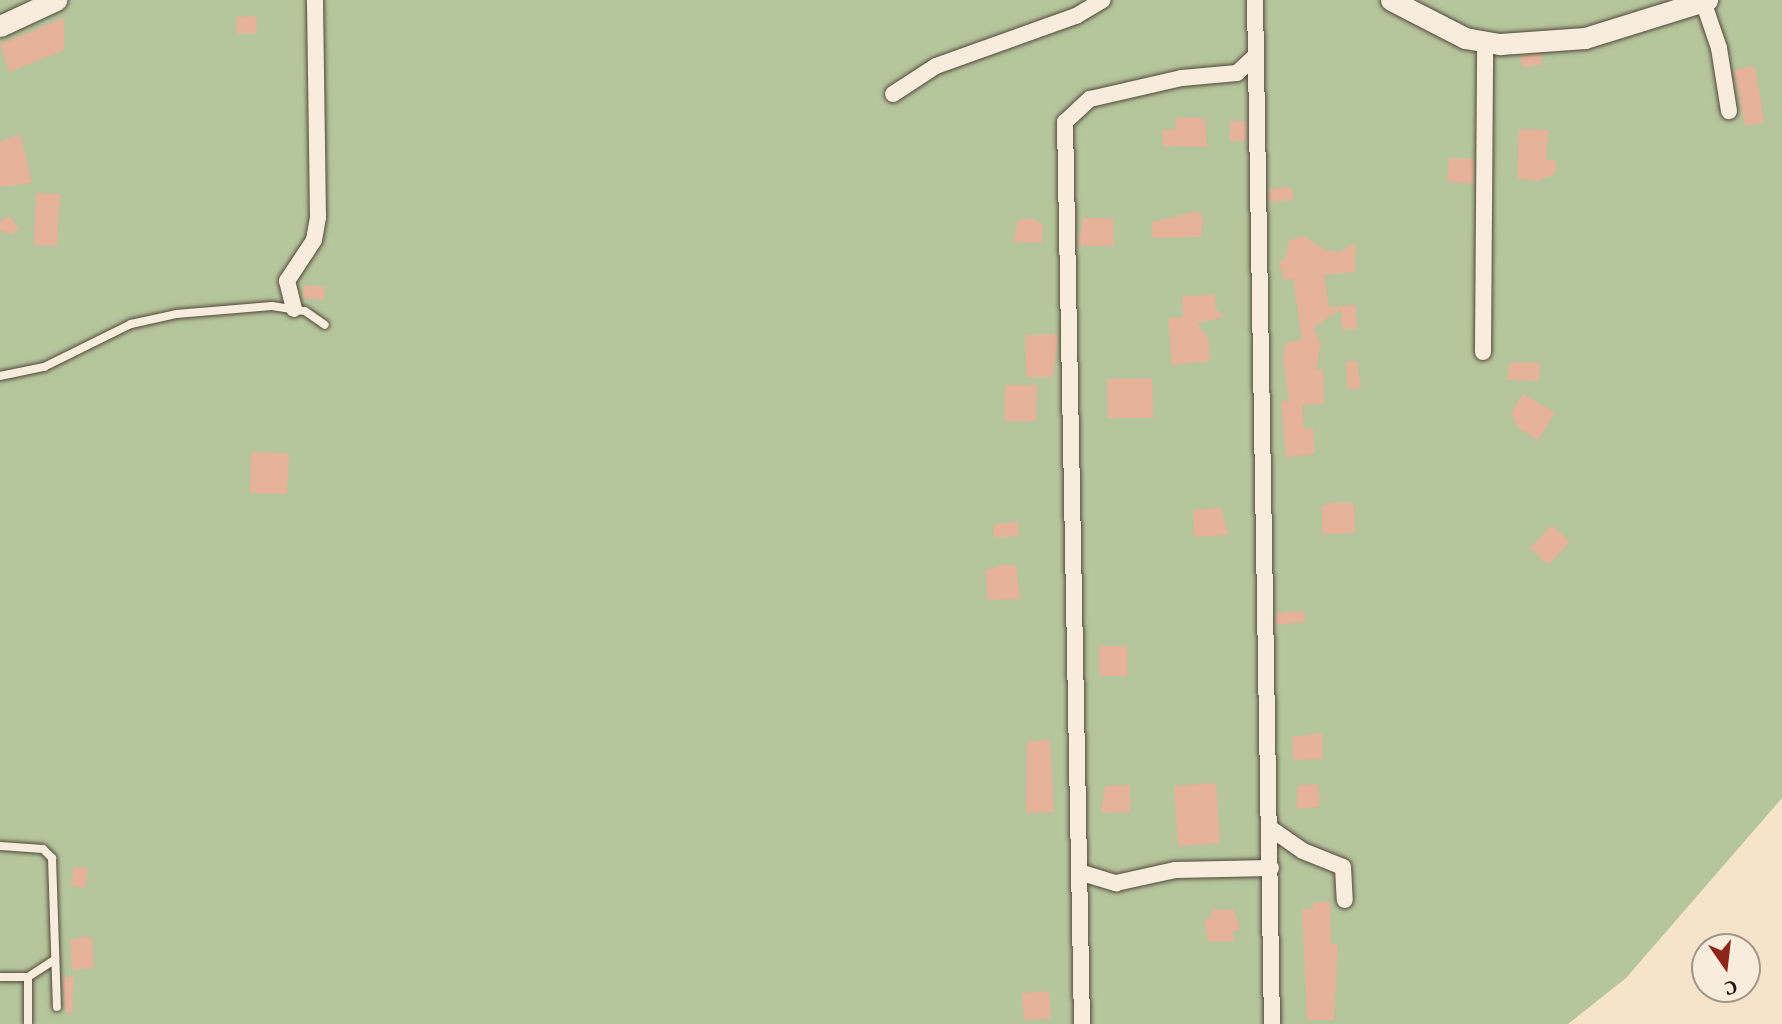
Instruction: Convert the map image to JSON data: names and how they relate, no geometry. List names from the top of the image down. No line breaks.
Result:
{"north":"bottom"}
